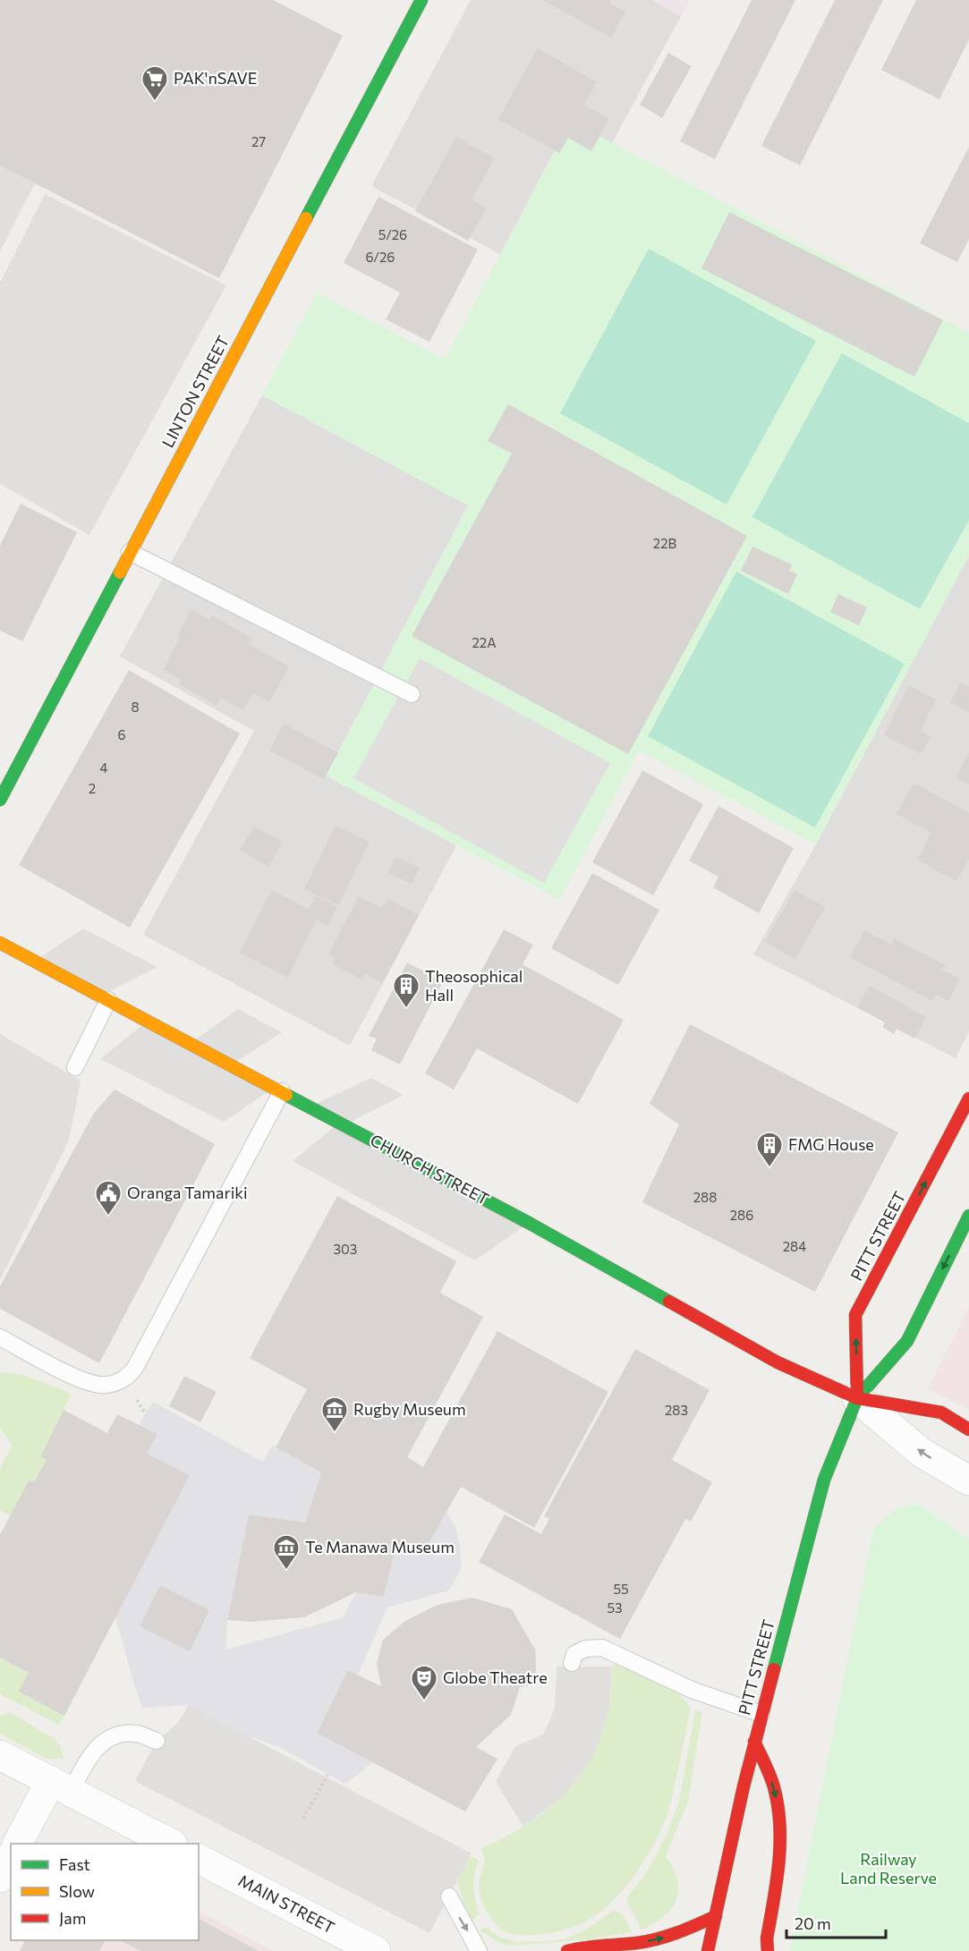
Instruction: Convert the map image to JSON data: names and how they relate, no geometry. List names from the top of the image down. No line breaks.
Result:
{"streets":{"street":["LINTON STREET","CHURCH STREET","PITT STREET","MAIN STREET"]},"crossings":[["CHURCH STREET","PITT STREET"]],"parks":["Railway Land Reserve"],"places":{"supermarket":["PAK'nSAVE"],"building":["Theosophical Hall","FMG House"],"public building":["Oranga Tamariki"],"museum":["Rugby Museum","Te Manawa Museum"],"theatre":["Globe Theatre"]},"house_numbers":["27","5/26","6/26","22B","22A","8","6","4","2","288","286","284","303","283","55","53"],"legend":["Fast","Slow","Jam"],"scale_bar":"20 m"}
